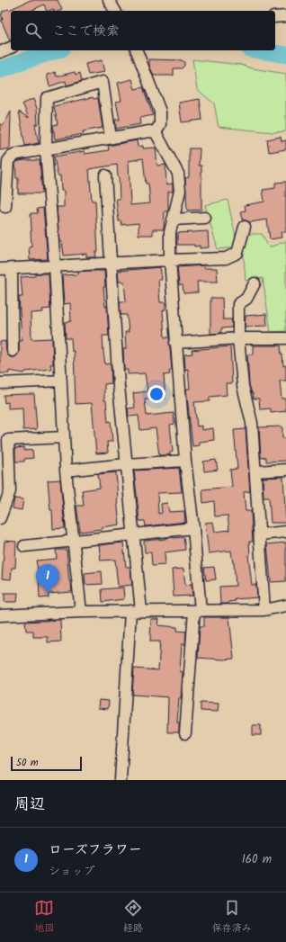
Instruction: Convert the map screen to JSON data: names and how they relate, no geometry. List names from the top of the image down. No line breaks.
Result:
{"scale_bar":"50 m","page":{"search":"ここで検索","pins":"1","scale":"50 m","heading":"周辺","list":[{"mark":"1","name":"ローズフラワー","note":"ショップ","value":"160 m"}],"nav":["地図","経路","保存済み"]}}
